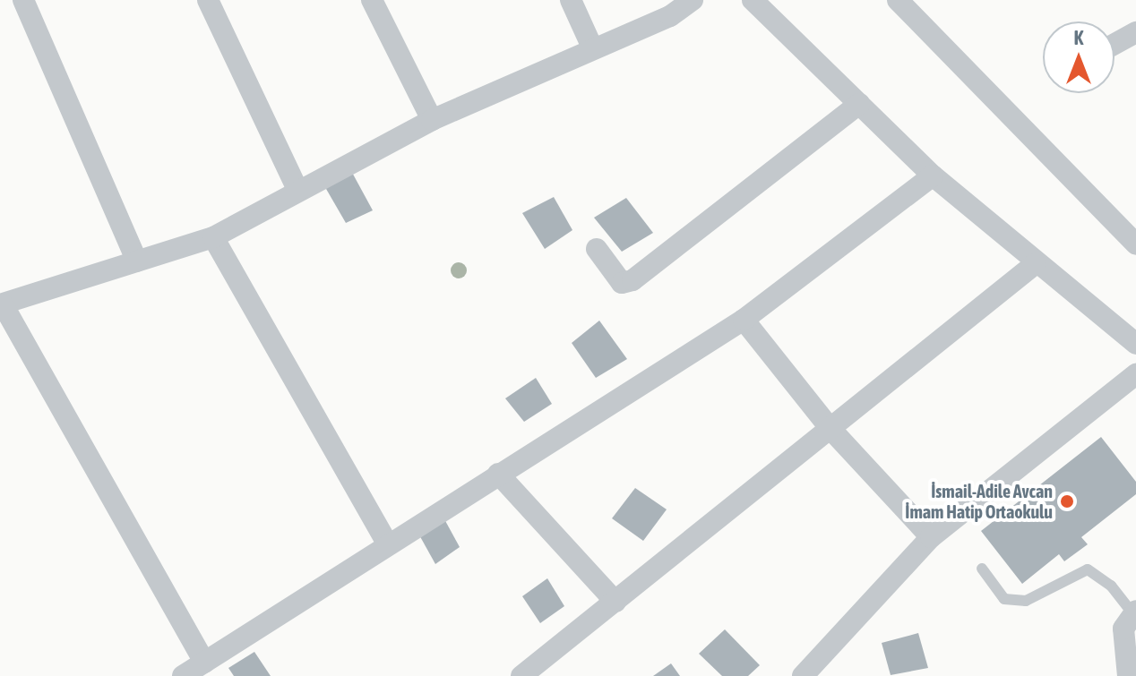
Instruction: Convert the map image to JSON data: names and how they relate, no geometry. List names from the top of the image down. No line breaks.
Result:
{"places":["İsmail-Adile Avcan İmam Hatip Ortaokulu"],"north":"top"}
